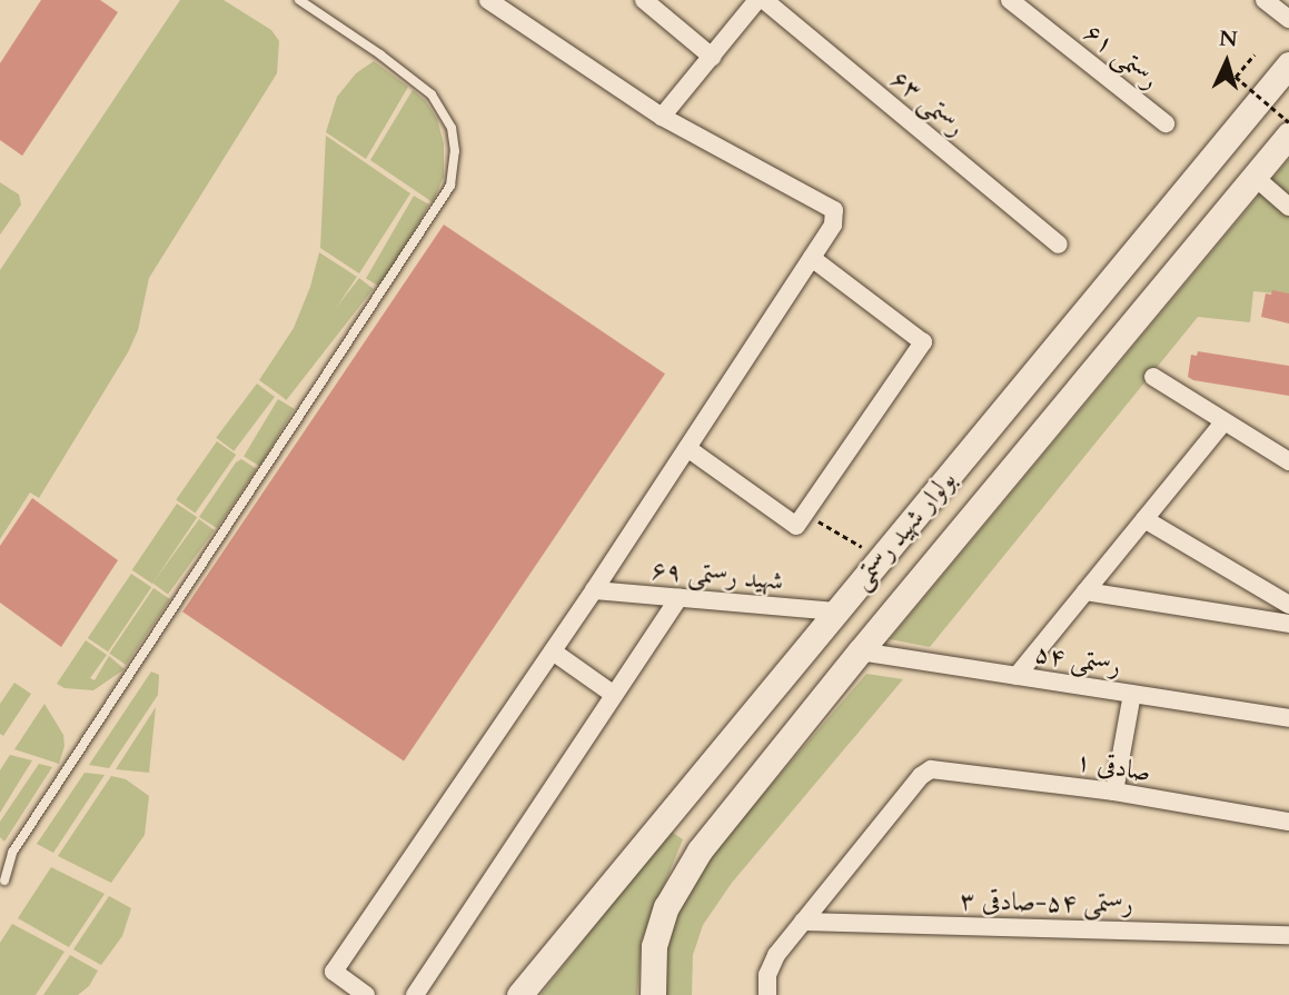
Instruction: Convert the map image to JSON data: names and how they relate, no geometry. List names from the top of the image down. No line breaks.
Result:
{"streets":{"main road":["بولوار شهید رستمی"],"street":["رستمی ۶۱","رستمی ۶۳","شهید رستمی ۶۹","رستمی ۵۴","صادقی ۱","رستمی ۵۴-صادقی ۳"]},"crossings":[["بولوار شهید رستمی","شهید رستمی ۶۹"],["بولوار شهید رستمی","رستمی ۵۴"],["صادقی ۱","رستمی ۵۴-صادقی ۳"]],"north":"top"}
